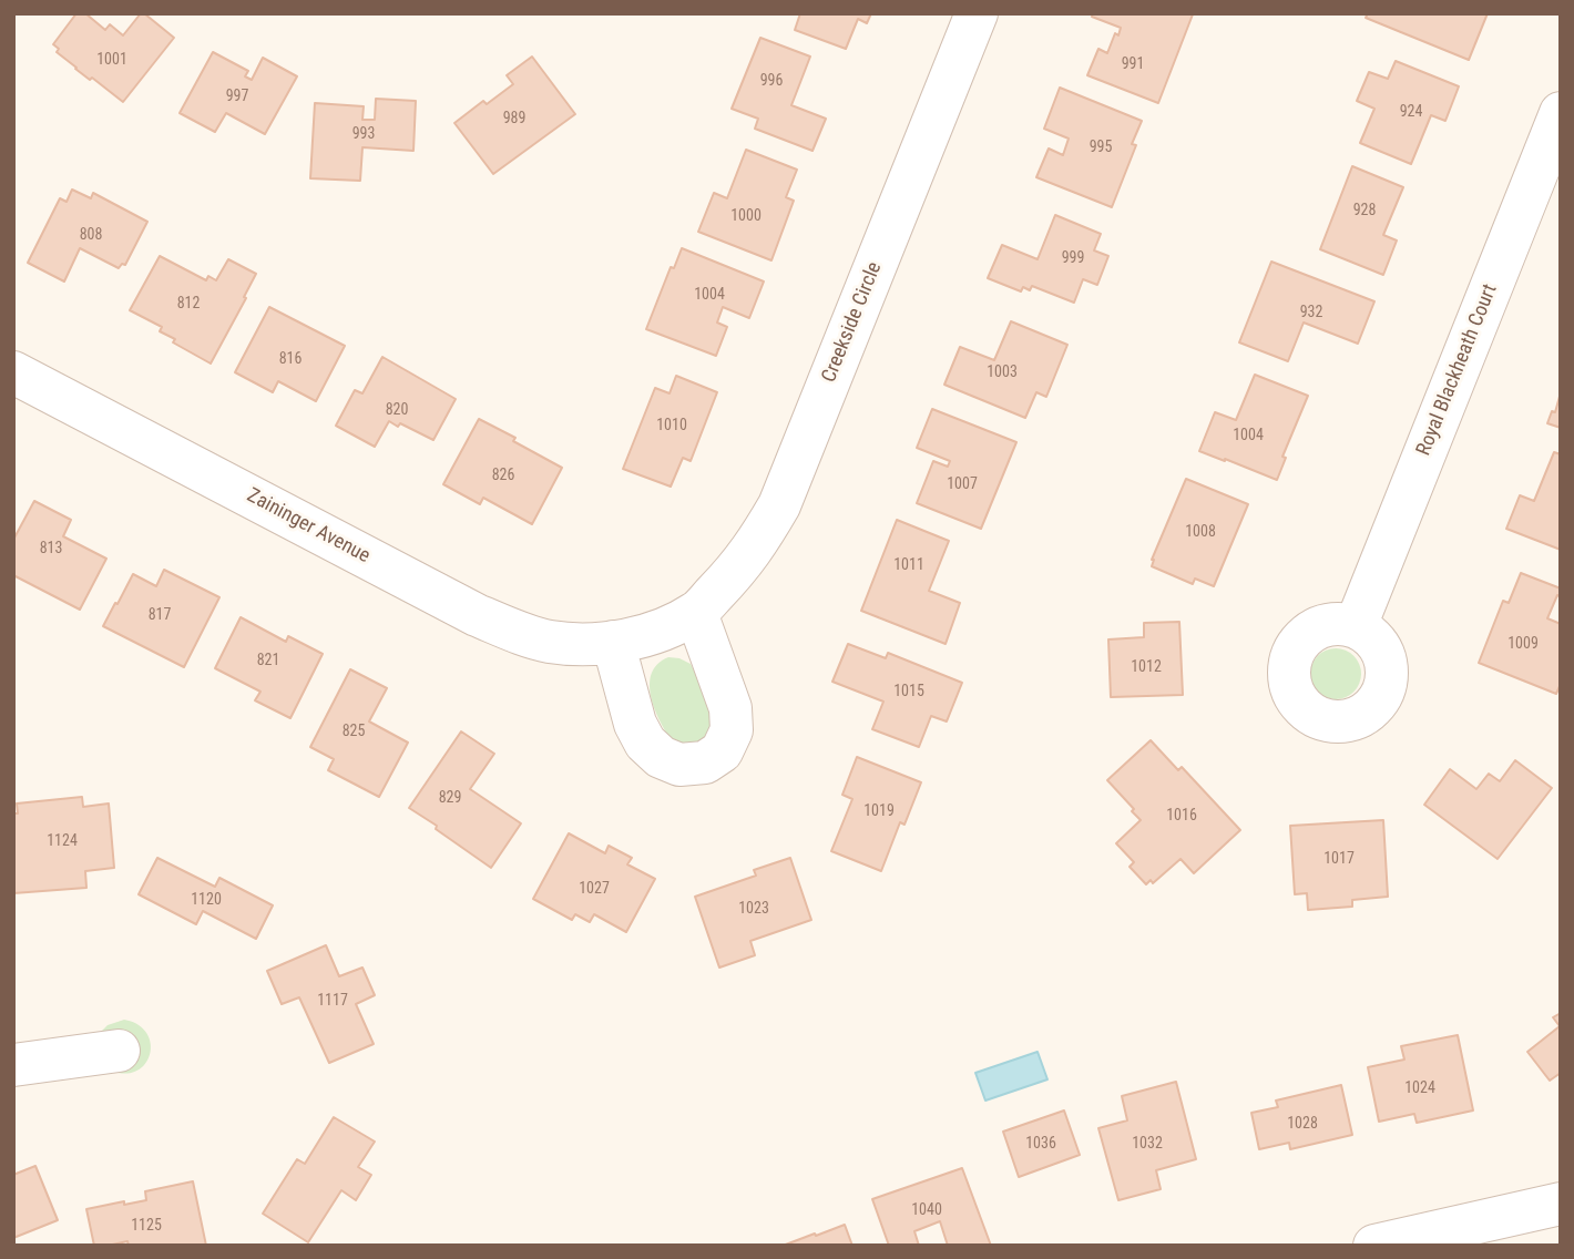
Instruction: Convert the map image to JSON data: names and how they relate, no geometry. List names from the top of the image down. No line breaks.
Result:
{"streets":{"street":["Creekside Circle","Royal Blackheath Court","Zaininger Avenue"]},"crossings":[["Creekside Circle","Zaininger Avenue"]],"house_numbers":["1001","991","996","997","924","989","993","995","928","1000","808","999","1004","812","932","816","1003","820","1010","1004","826","1007","1008","813","1011","817","1009","821","1012","1015","825","829","1019","1016","1124","1017","1027","1120","1023","1117","1024","1028","1036","1032","1040","1125"]}
